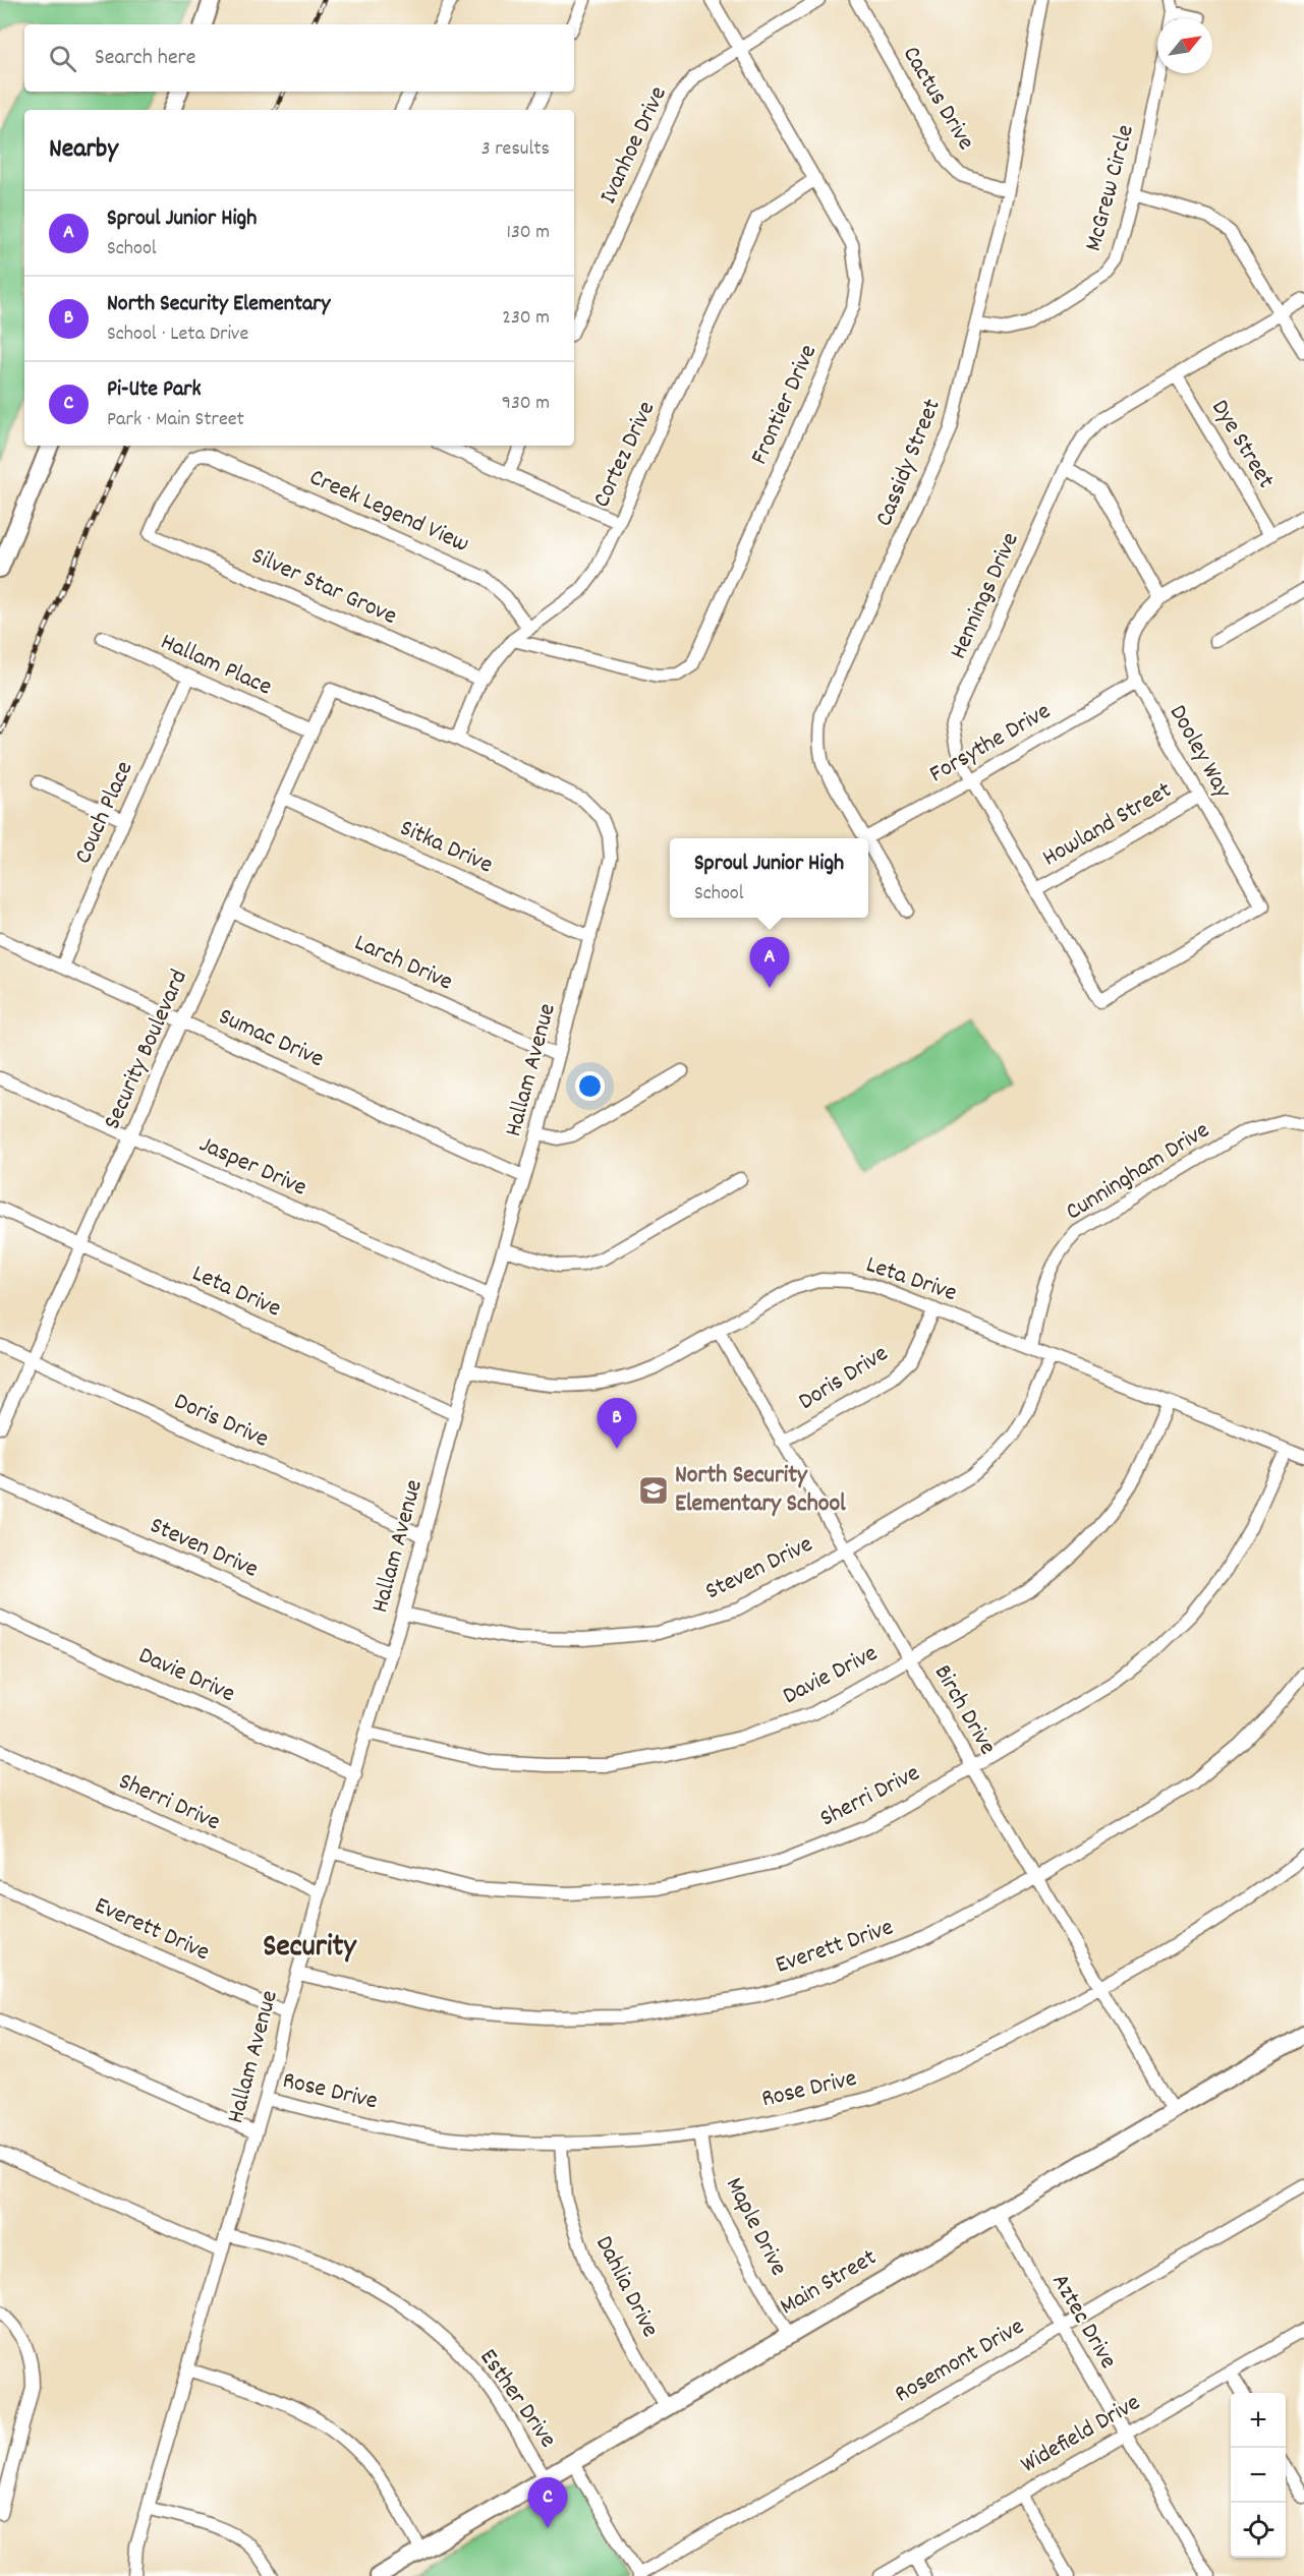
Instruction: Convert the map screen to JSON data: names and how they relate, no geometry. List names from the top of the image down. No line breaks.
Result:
{"streets":{"main road":["Main Street"],"street":["Cactus Drive","Ivanhoe Drive","McGrew Circle","Frontier Drive","Dye Street","Cortez Drive","Cassidy Street","Creek Legend View","Silver Star Grove","Hennings Drive","Hallam Place","Forsythe Drive","Dooley Way","Couch Place","Howland Street","Sitka Drive","Larch Drive","Sumac Drive","Security Boulevard","Hallam Avenue","Jasper Drive","Cunningham Drive","Leta Drive","Doris Drive","Steven Drive","Davie Drive","Birch Drive","Sherri Drive","Everett Drive","Rose Drive","Maple Drive","Dahlia Drive","Aztec Drive","Rosemont Drive","Esther Drive","Widefield Drive"]},"crossings":[["Cactus Drive","Cassidy Street"],["Ivanhoe Drive","Frontier Drive"],["McGrew Circle","Cassidy Street"],["Frontier Drive","Cortez Drive"],["Dye Street","Hennings Drive"],["Dye Street","Dooley Way"],["Cortez Drive","Creek Legend View"],["Cortez Drive","Silver Star Grove"],["Cortez Drive","Hallam Avenue"],["Cassidy Street","Forsythe Drive"],["Creek Legend View","Silver Star Grove"],["Hennings Drive","Forsythe Drive"],["Hennings Drive","Dooley Way"],["Hennings Drive","Howland Street"],["Hallam Place","Couch Place"],["Hallam Place","Security Boulevard"],["Forsythe Drive","Dooley Way"],["Dooley Way","Howland Street"],["Couch Place","Sumac Drive"],["Sitka Drive","Security Boulevard"],["Sitka Drive","Hallam Avenue"],["Larch Drive","Security Boulevard"],["Larch Drive","Hallam Avenue"],["Sumac Drive","Security Boulevard"],["Sumac Drive","Hallam Avenue"],["Security Boulevard","Hallam Avenue"],["Security Boulevard","Jasper Drive"],["Security Boulevard","Leta Drive"],["Security Boulevard","Doris Drive"],["Hallam Avenue","Jasper Drive"],["Hallam Avenue","Leta Drive"],["Hallam Avenue","Doris Drive"],["Hallam Avenue","Steven Drive"],["Hallam Avenue","Davie Drive"],["Hallam Avenue","Sherri Drive"],["Hallam Avenue","Everett Drive"],["Hallam Avenue","Rose Drive"],["Hallam Avenue","Esther Drive"],["Cunningham Drive","Leta Drive"],["Leta Drive","Doris Drive"],["Leta Drive","Steven Drive"],["Leta Drive","Davie Drive"],["Leta Drive","Birch Drive"],["Leta Drive","Sherri Drive"],["Doris Drive","Birch Drive"],["Steven Drive","Birch Drive"],["Davie Drive","Birch Drive"],["Birch Drive","Sherri Drive"],["Birch Drive","Everett Drive"],["Birch Drive","Rose Drive"],["Birch Drive","Main Street"],["Rose Drive","Maple Drive"],["Rose Drive","Dahlia Drive"],["Maple Drive","Main Street"],["Main Street","Dahlia Drive"],["Main Street","Aztec Drive"],["Main Street","Esther Drive"],["Aztec Drive","Rosemont Drive"],["Aztec Drive","Widefield Drive"],["Rosemont Drive","Esther Drive"]],"districts":["Security"],"places":{"school or university":["North Security Elementary School"]},"north":"top right","page":{"search":"Search here","heading":["Nearby","3 results"],"list":[{"mark":"A","name":"Sproul Junior High","note":"School","value":"130 m"},{"mark":"B","name":"North Security Elementary","note":"School · Leta Drive","value":"230 m"},{"mark":"C","name":"Pi-Ute Park","note":"Park · Main Street","value":"930 m"}],"popup":["Sproul Junior High","School"],"pins":["A","B","C"],"map_buttons":["+","−"]}}
